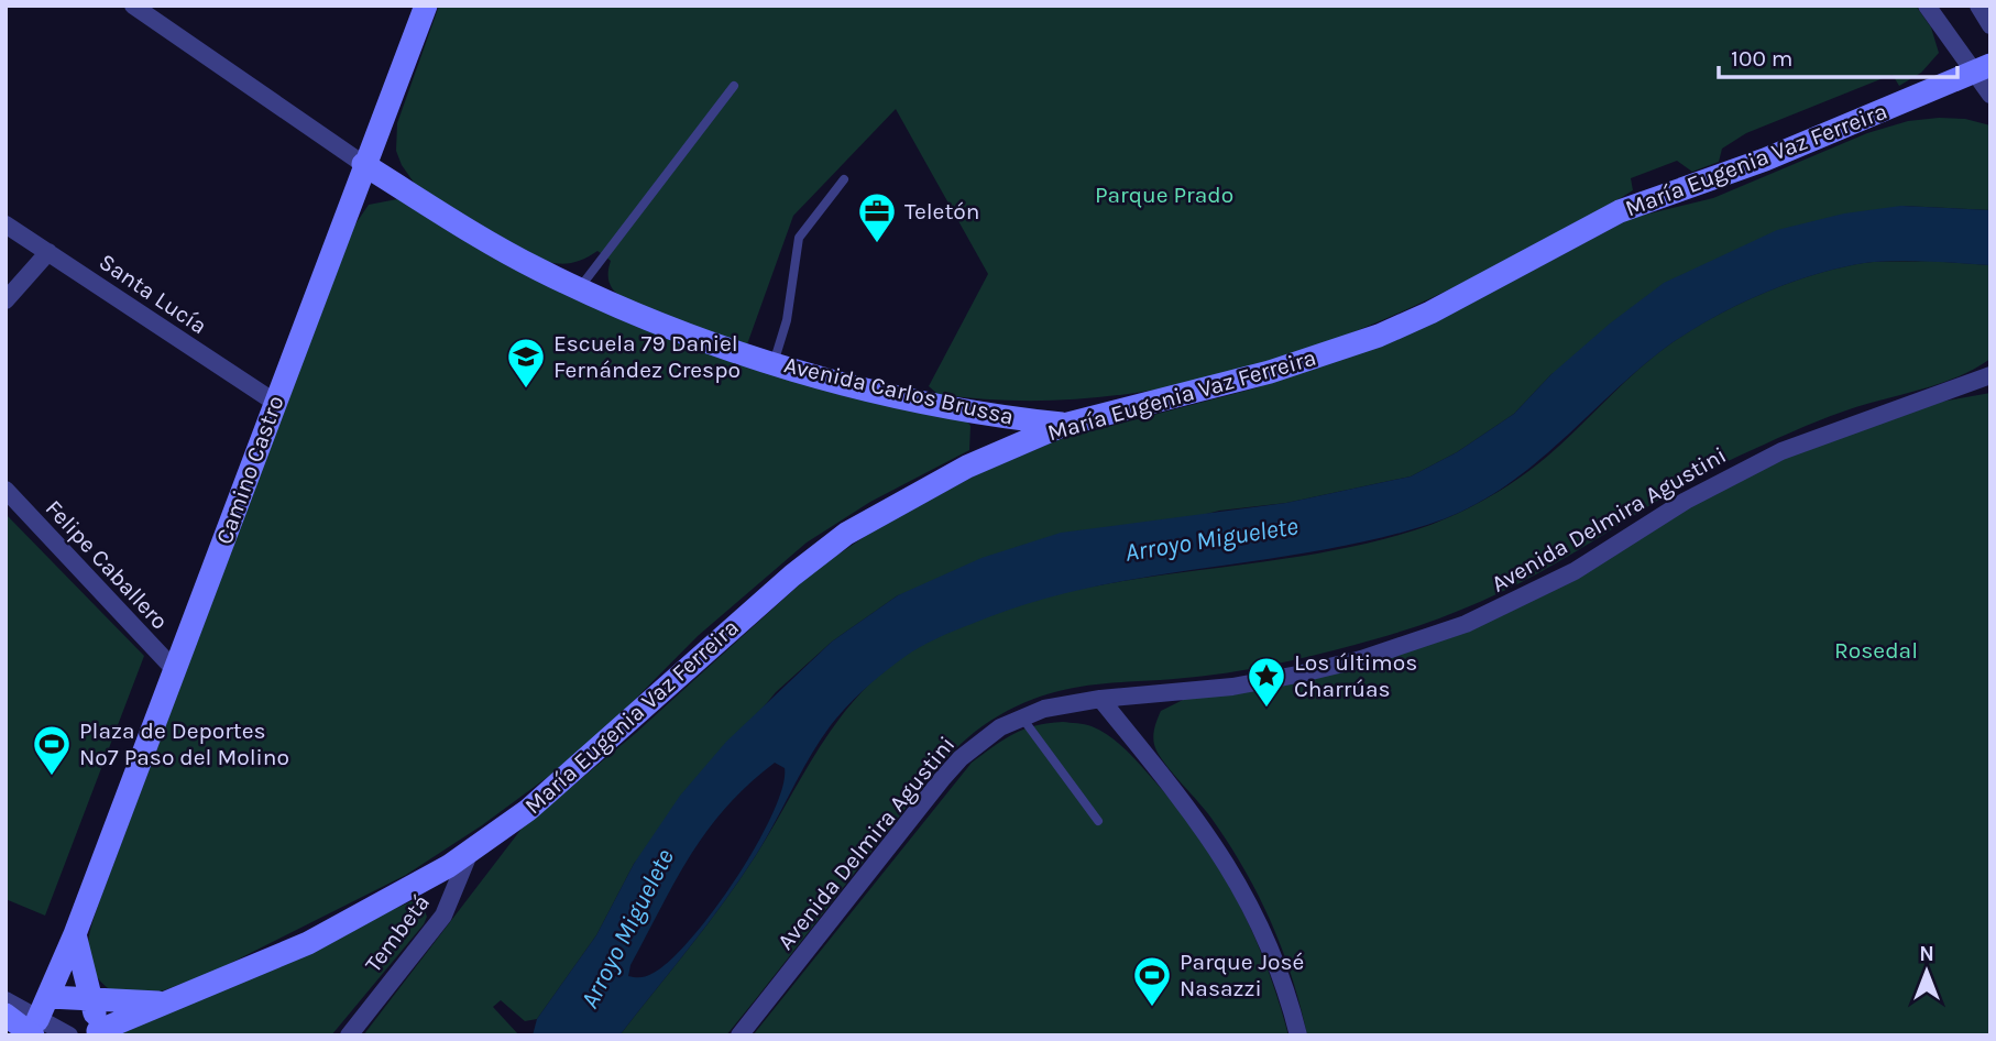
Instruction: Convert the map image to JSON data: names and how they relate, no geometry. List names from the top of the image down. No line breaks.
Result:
{"streets":{"street":["María Eugenia Vaz Ferreira","Santa Lucía","Avenida Carlos Brussa","Camino Castro","Avenida Delmira Agustini","Felipe Caballero","Tembetá"]},"crossings":[["María Eugenia Vaz Ferreira","Avenida Carlos Brussa"],["María Eugenia Vaz Ferreira","Camino Castro"],["María Eugenia Vaz Ferreira","Tembetá"],["Santa Lucía","Camino Castro"],["Avenida Carlos Brussa","Camino Castro"],["Camino Castro","Felipe Caballero"]],"water":["Arroyo Miguelete"],"parks":["Parque Prado","Rosedal"],"places":{"office":["Teletón"],"school or university":["Escuela 79 Daniel Fernández Crespo"],"place":["Los últimos Charrúas"],"sports":["Plaza de Deportes Nº7 Paso del Molino","Parque José Nasazzi"]},"scale_bar":"100 m","north":"top"}
